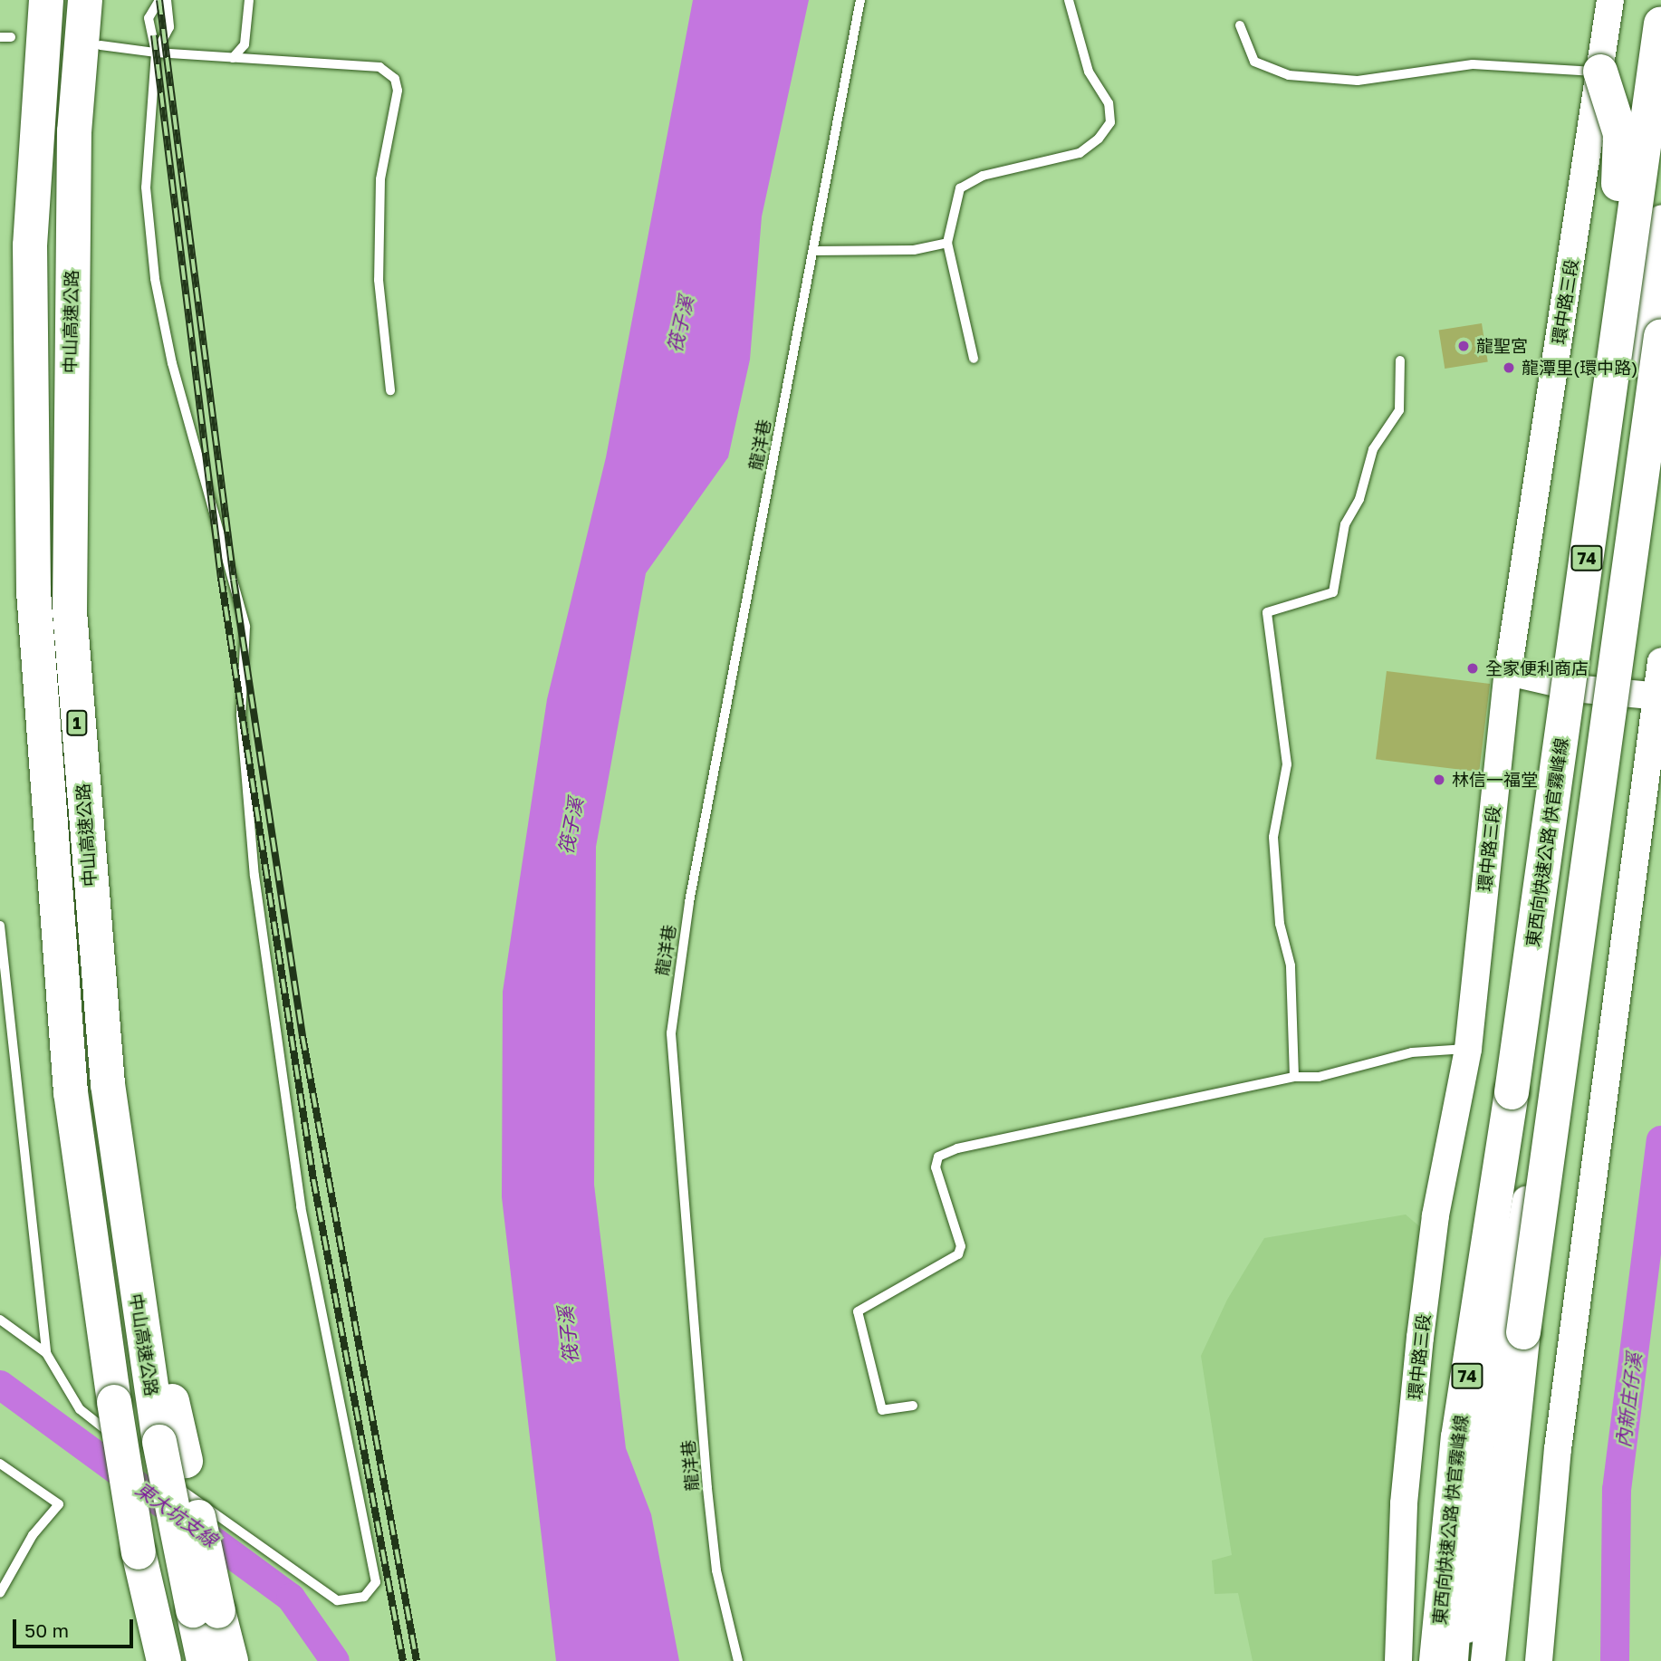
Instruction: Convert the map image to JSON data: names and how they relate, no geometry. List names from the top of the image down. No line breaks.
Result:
{"streets":{"highway":["中山高速公路","74","1","東西向快速公路 快官霧峰線"],"street":["環中路三段"],"lane":["龍洋巷"]},"water":["筏子溪","內新庄仔溪","東大坑支線"],"places":["龍聖宮","龍潭里(環中路)","全家便利商店","林信一福堂"],"scale_bar":"50 m"}
